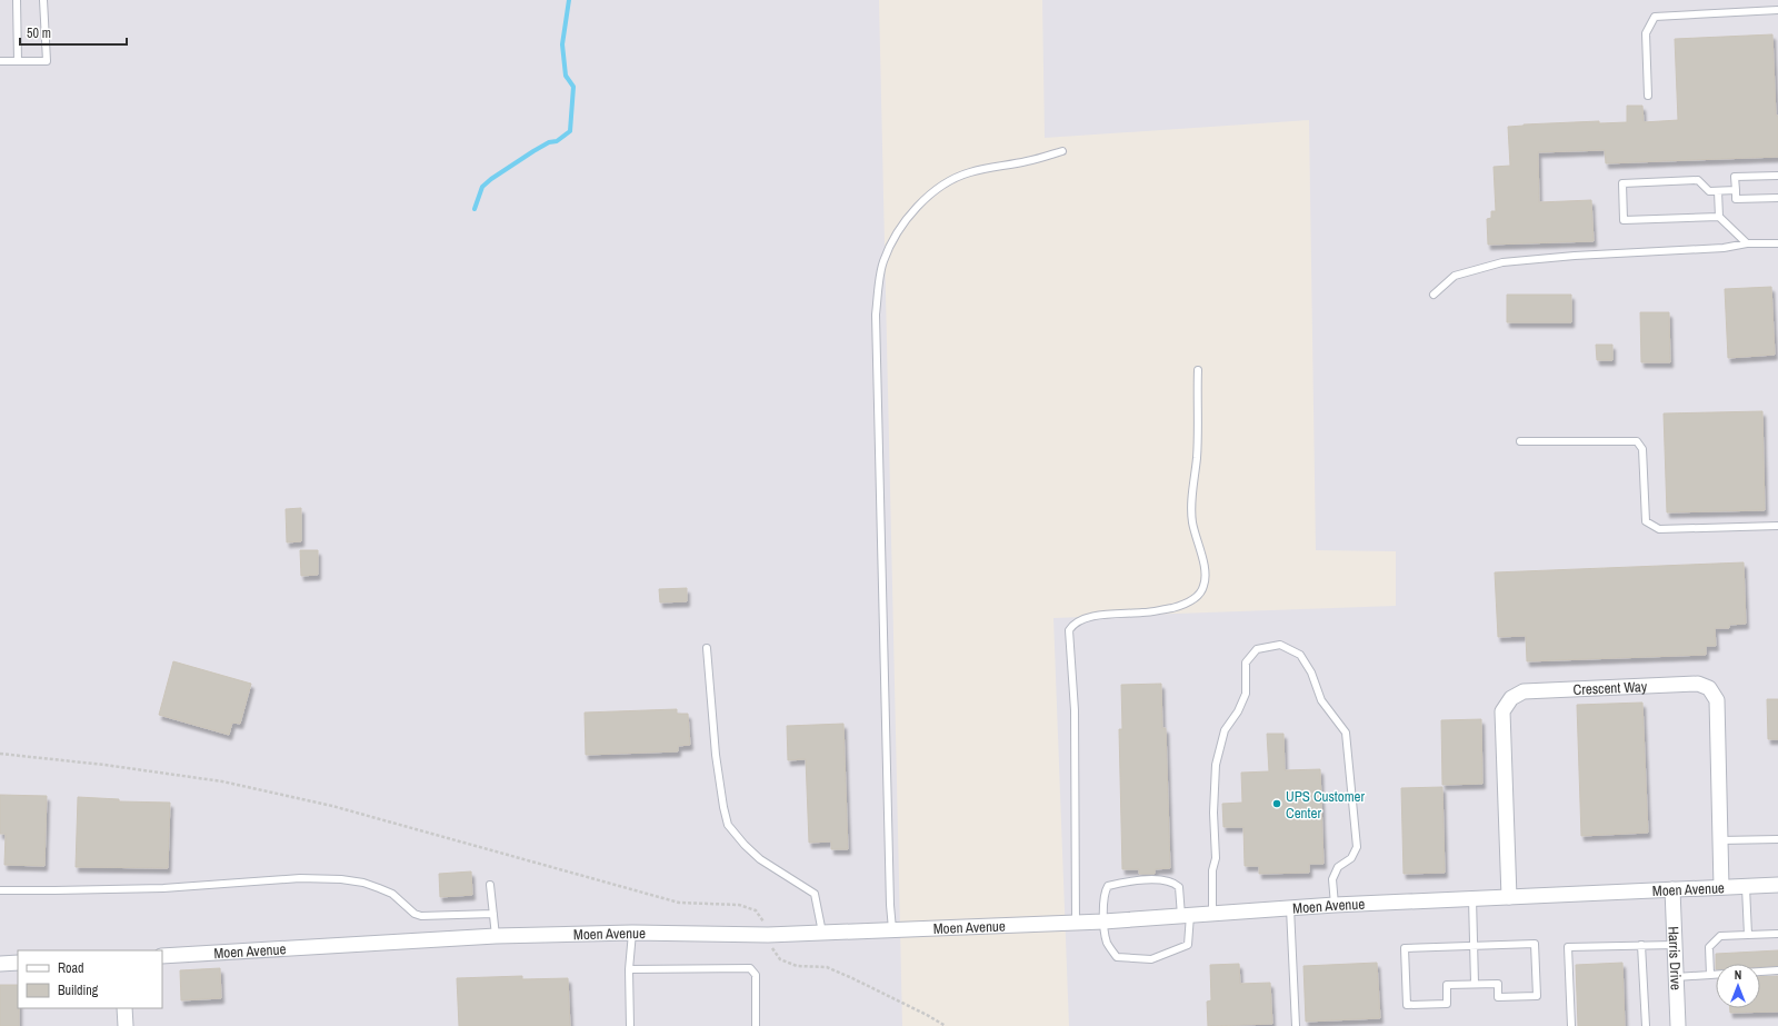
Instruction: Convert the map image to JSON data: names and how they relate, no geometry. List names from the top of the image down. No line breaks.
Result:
{"streets":{"street":["Crescent Way","Moen Avenue","Harris Drive"]},"crossings":[["Crescent Way","Moen Avenue"],["Moen Avenue","Harris Drive"]],"places":["UPS Customer Center"],"legend":["Road","Building"],"scale_bar":"50 m","north":"top"}
